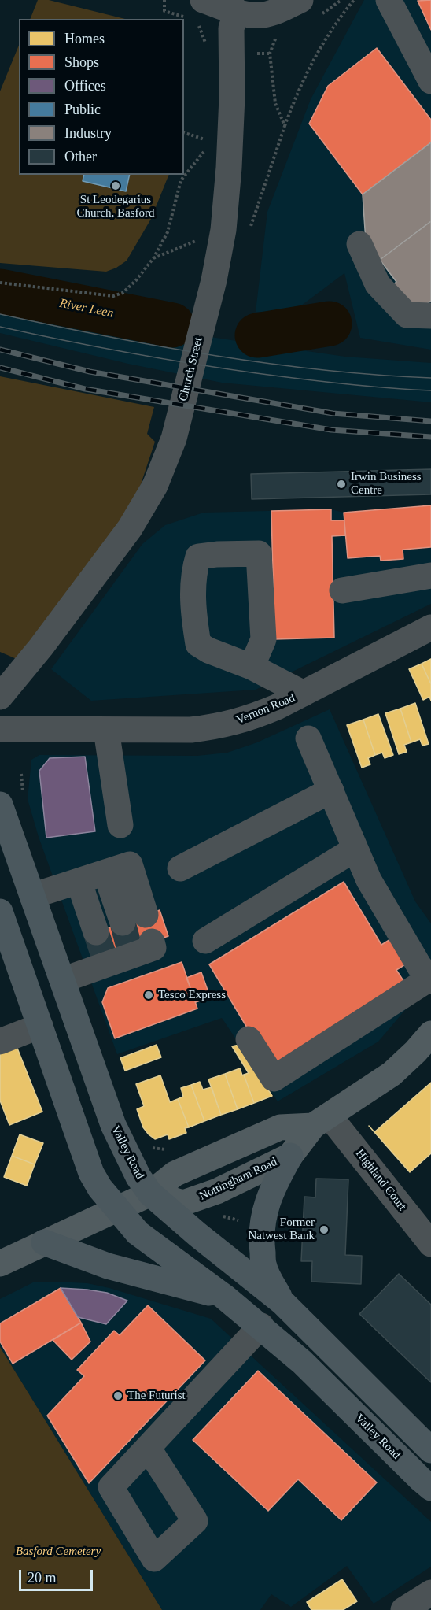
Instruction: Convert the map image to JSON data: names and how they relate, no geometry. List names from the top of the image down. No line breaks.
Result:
{"streets":{"highway":["Valley Road"],"main road":["Nottingham Road"],"street":["Church Street","Vernon Road","Highland Court"]},"crossings":[["Valley Road","Nottingham Road"],["Nottingham Road","Highland Court"]],"water":["River Leen"],"parks":["Basford Cemetery"],"places":["St Leodegarius Church, Basford","Irwin Business Centre","Tesco Express","Former Natwest Bank","The Futurist"],"legend":["Homes","Shops","Offices","Public","Industry","Other"],"scale_bar":"20 m"}
